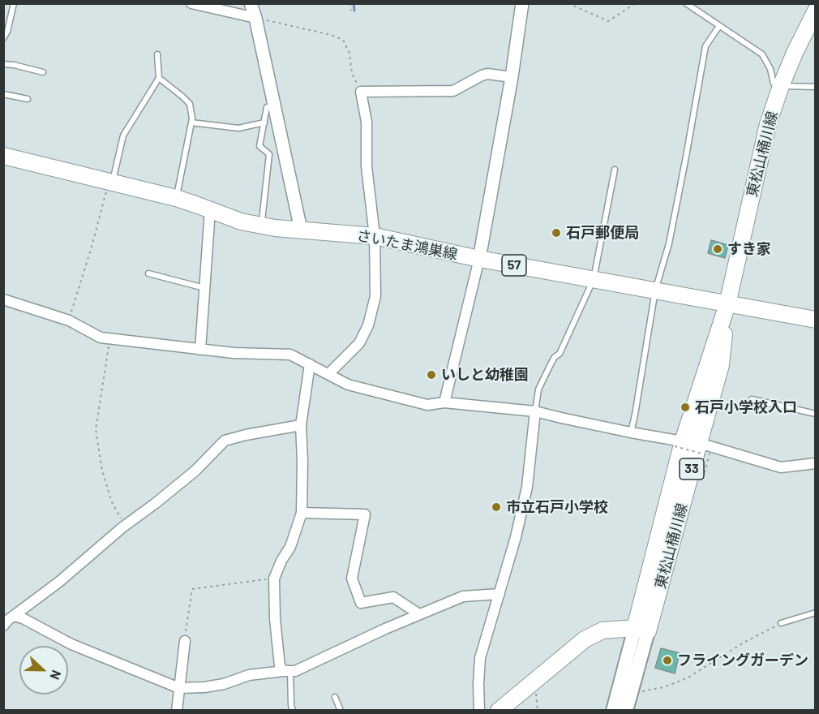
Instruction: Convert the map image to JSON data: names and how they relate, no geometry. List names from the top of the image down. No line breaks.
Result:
{"streets":{"main road":["東松山桶川線","さいたま鴻巣線","57","33"]},"crossings":[["東松山桶川線","さいたま鴻巣線"]],"places":["石戸郵便局","すき家","いしと幼稚園","石戸小学校入口","市立石戸小学校","フライングガーデン"],"north":"right"}
